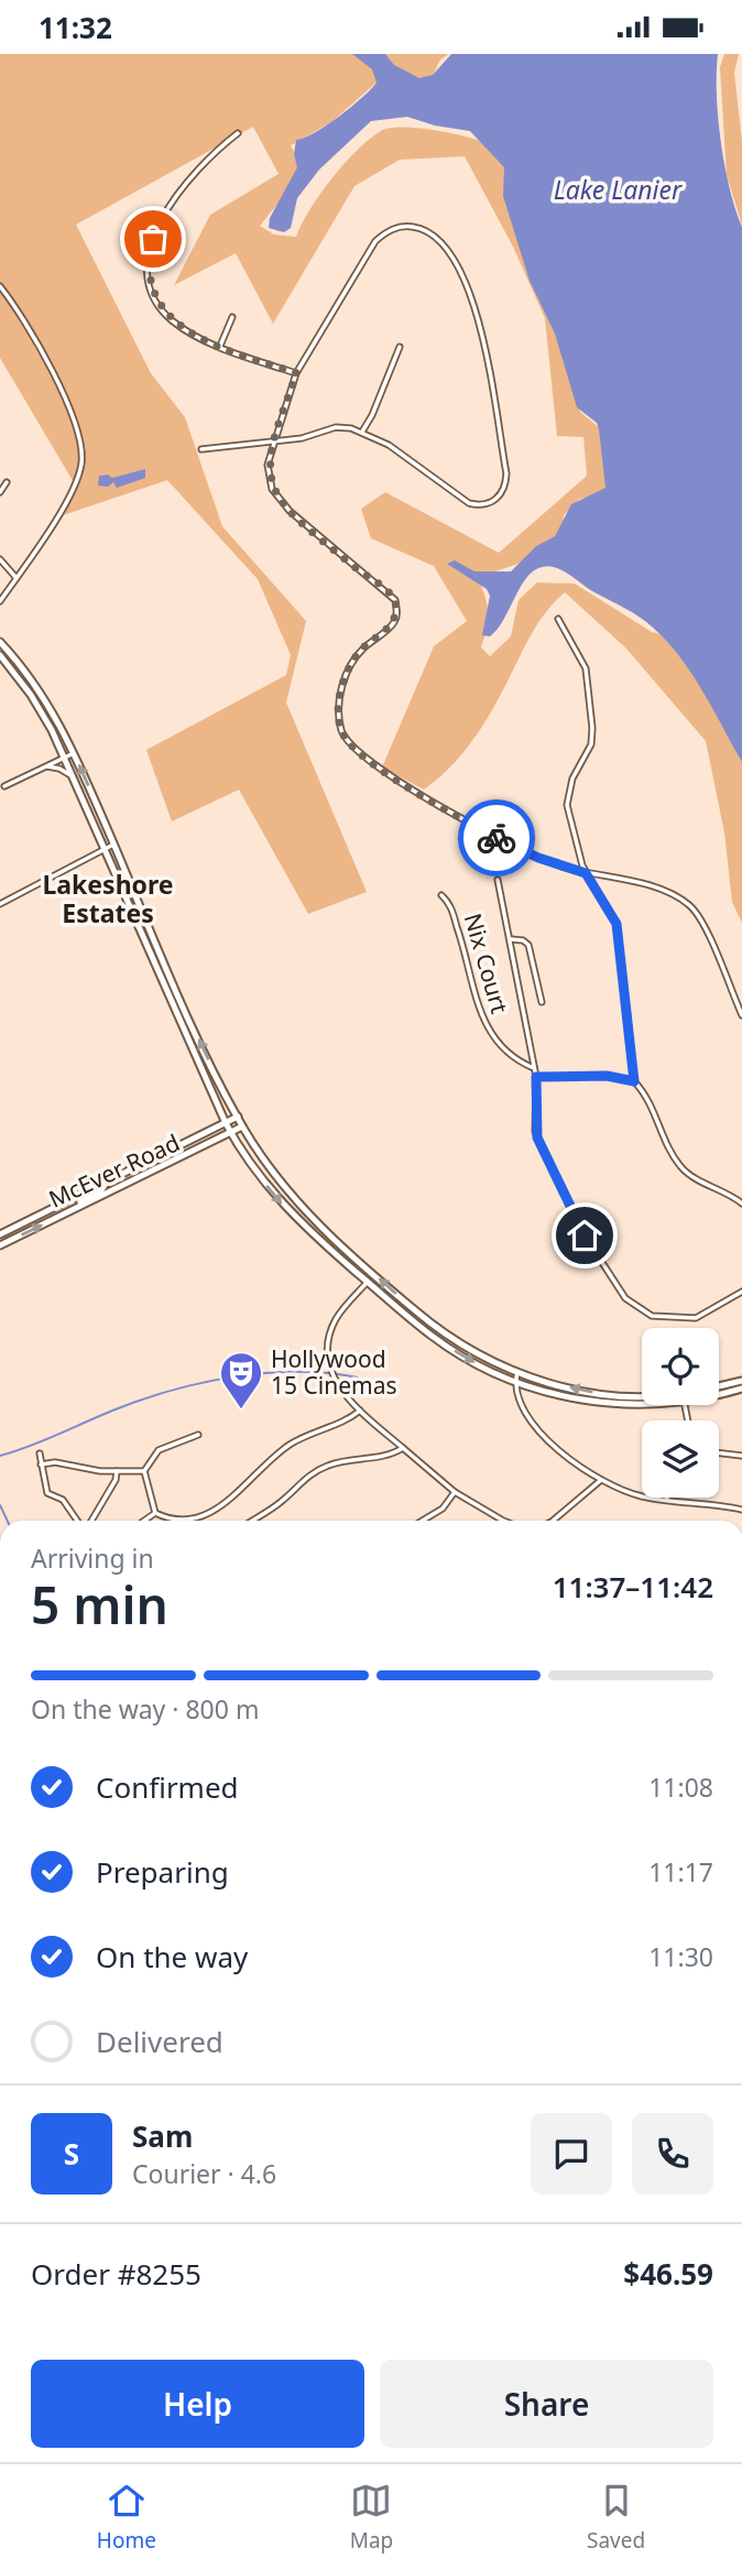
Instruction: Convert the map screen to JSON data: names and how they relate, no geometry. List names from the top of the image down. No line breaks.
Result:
{"streets":{"main road":["McEver Road"],"street":["Nix Court"]},"districts":["Lakeshore Estates"],"water":["Lake Lanier"],"places":{"theatre":["Hollywood 15 Cinemas"]},"page":{"status":"11:32","heading":["5 min","Arriving in","11:37–11:42"],"panel":["Sam","Courier · 4.6","Order #8255","$46.59"],"bar":"On the way · 800 m","list":[["Confirmed","11:08"],["Preparing","11:17"],["On the way","11:30"],"Delivered"],"round":"S","buttons":["Help","Share"],"tabs":["Home","Map","Saved"]}}
